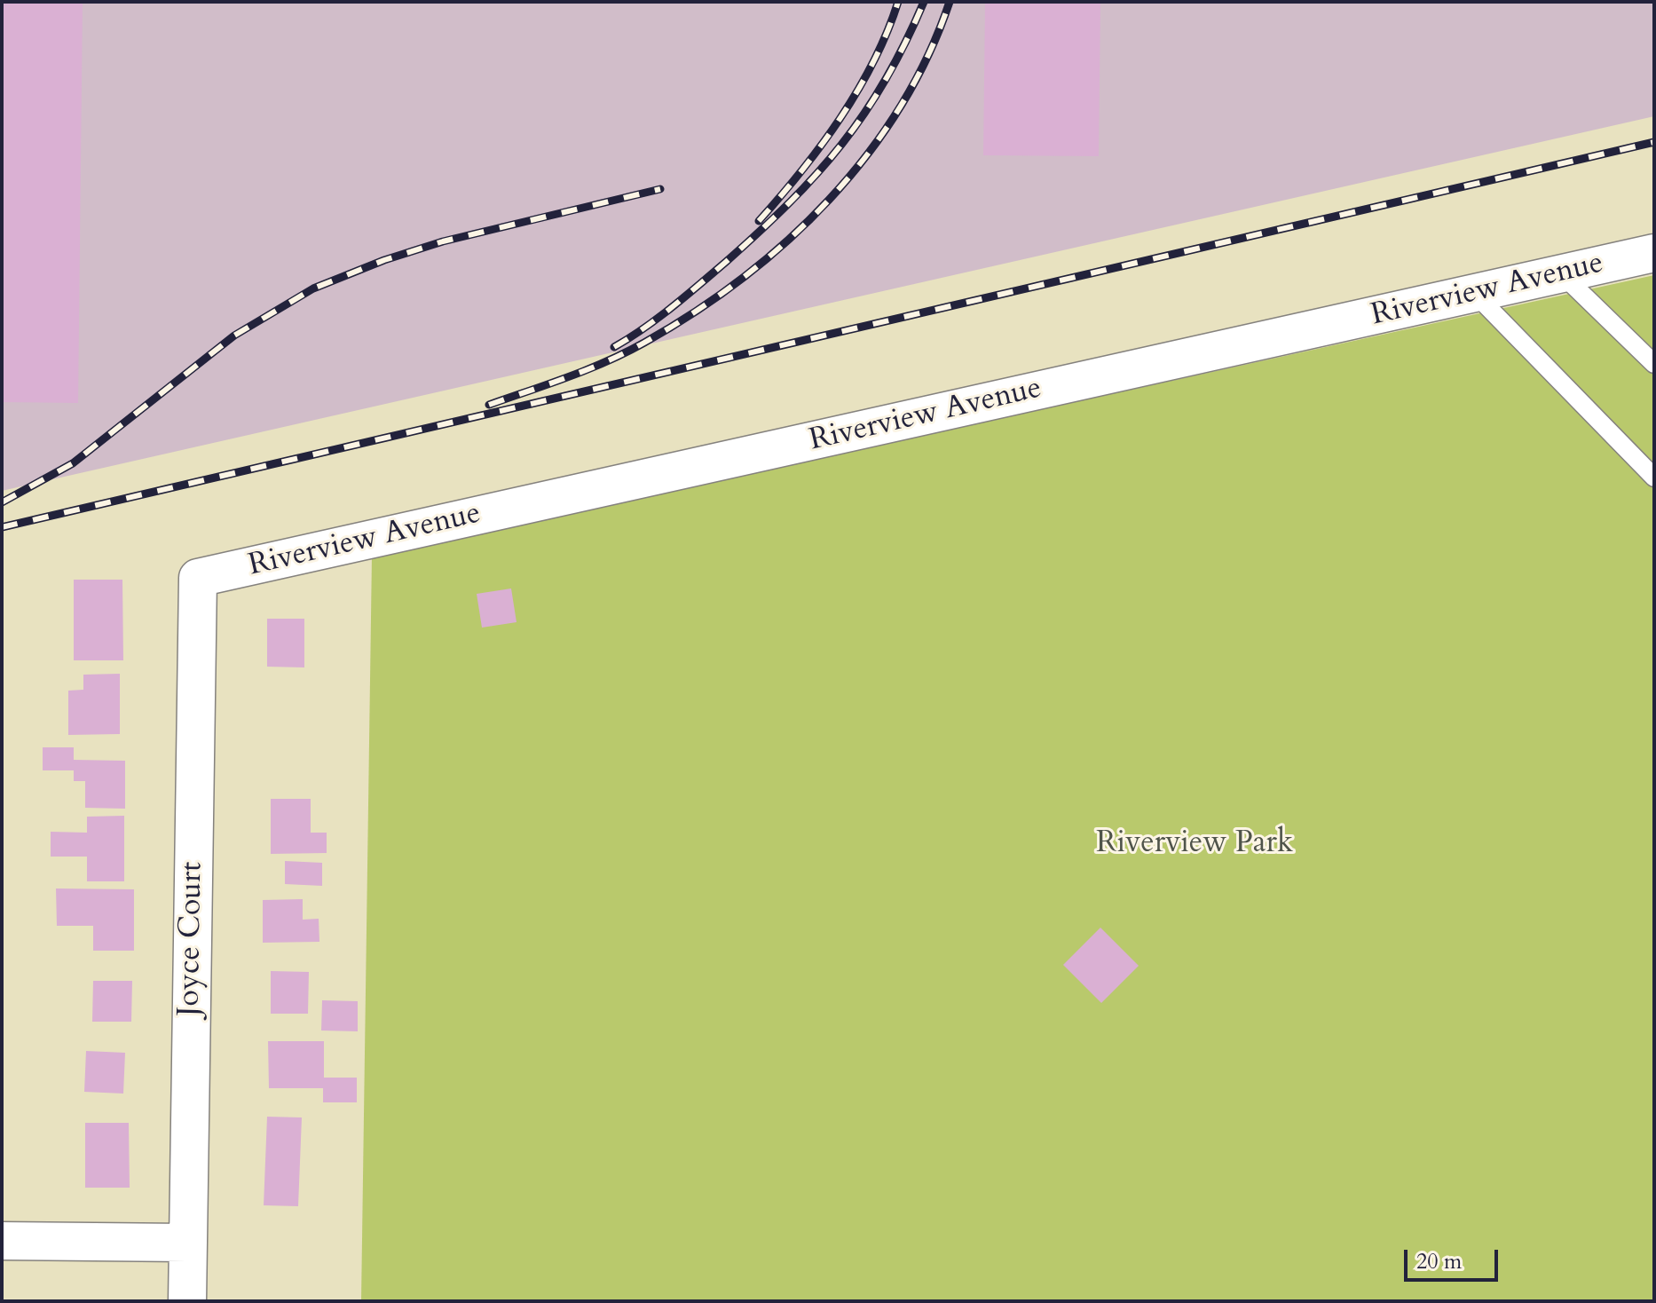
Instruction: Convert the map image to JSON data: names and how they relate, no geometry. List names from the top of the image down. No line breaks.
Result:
{"streets":{"street":["Riverview Avenue","Joyce Court"]},"crossings":[["Riverview Avenue","Joyce Court"]],"parks":["Riverview Park"],"scale_bar":"20 m"}
